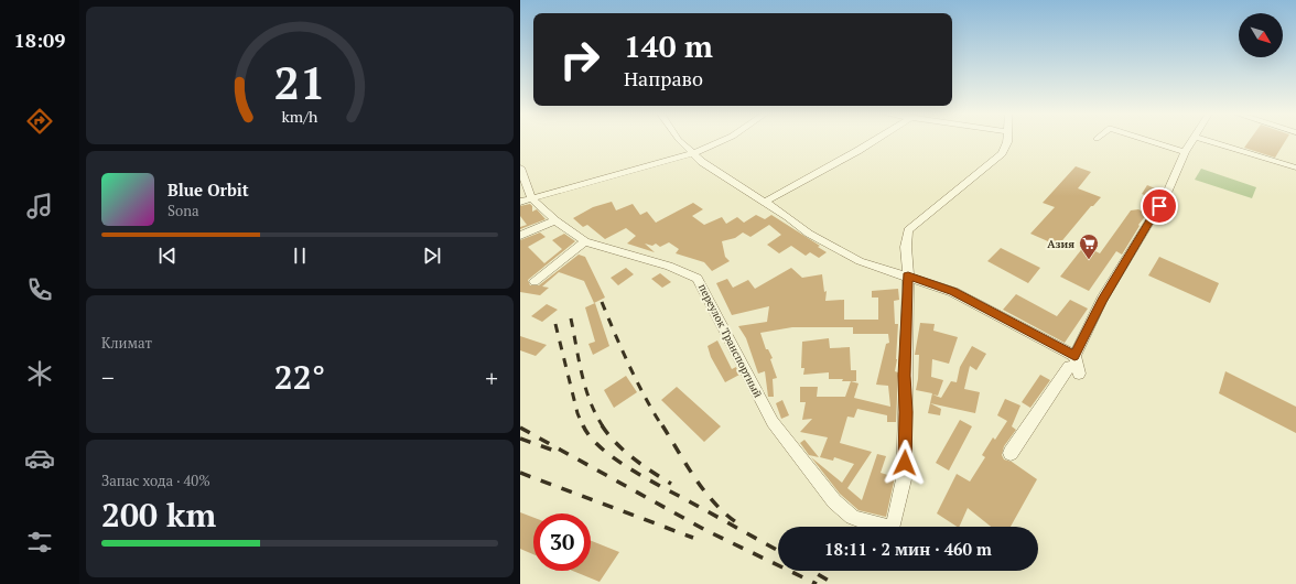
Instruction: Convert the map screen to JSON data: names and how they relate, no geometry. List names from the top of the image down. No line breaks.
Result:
{"streets":{"street":["переулок Транспортный"]},"places":{"supermarket":["Азия"]},"north":"bottom right","page":{"tabs":"18:09","turn":["140 m","Направо"],"song":["Blue Orbit","Sona"],"tile":["Климат",["Запас хода · 40%","200 km"]],"heat":["−","22°","+"],"limit":"30","trip":"18:11 · 2 мин · 460 m","gauge":["21","km/h"]}}
